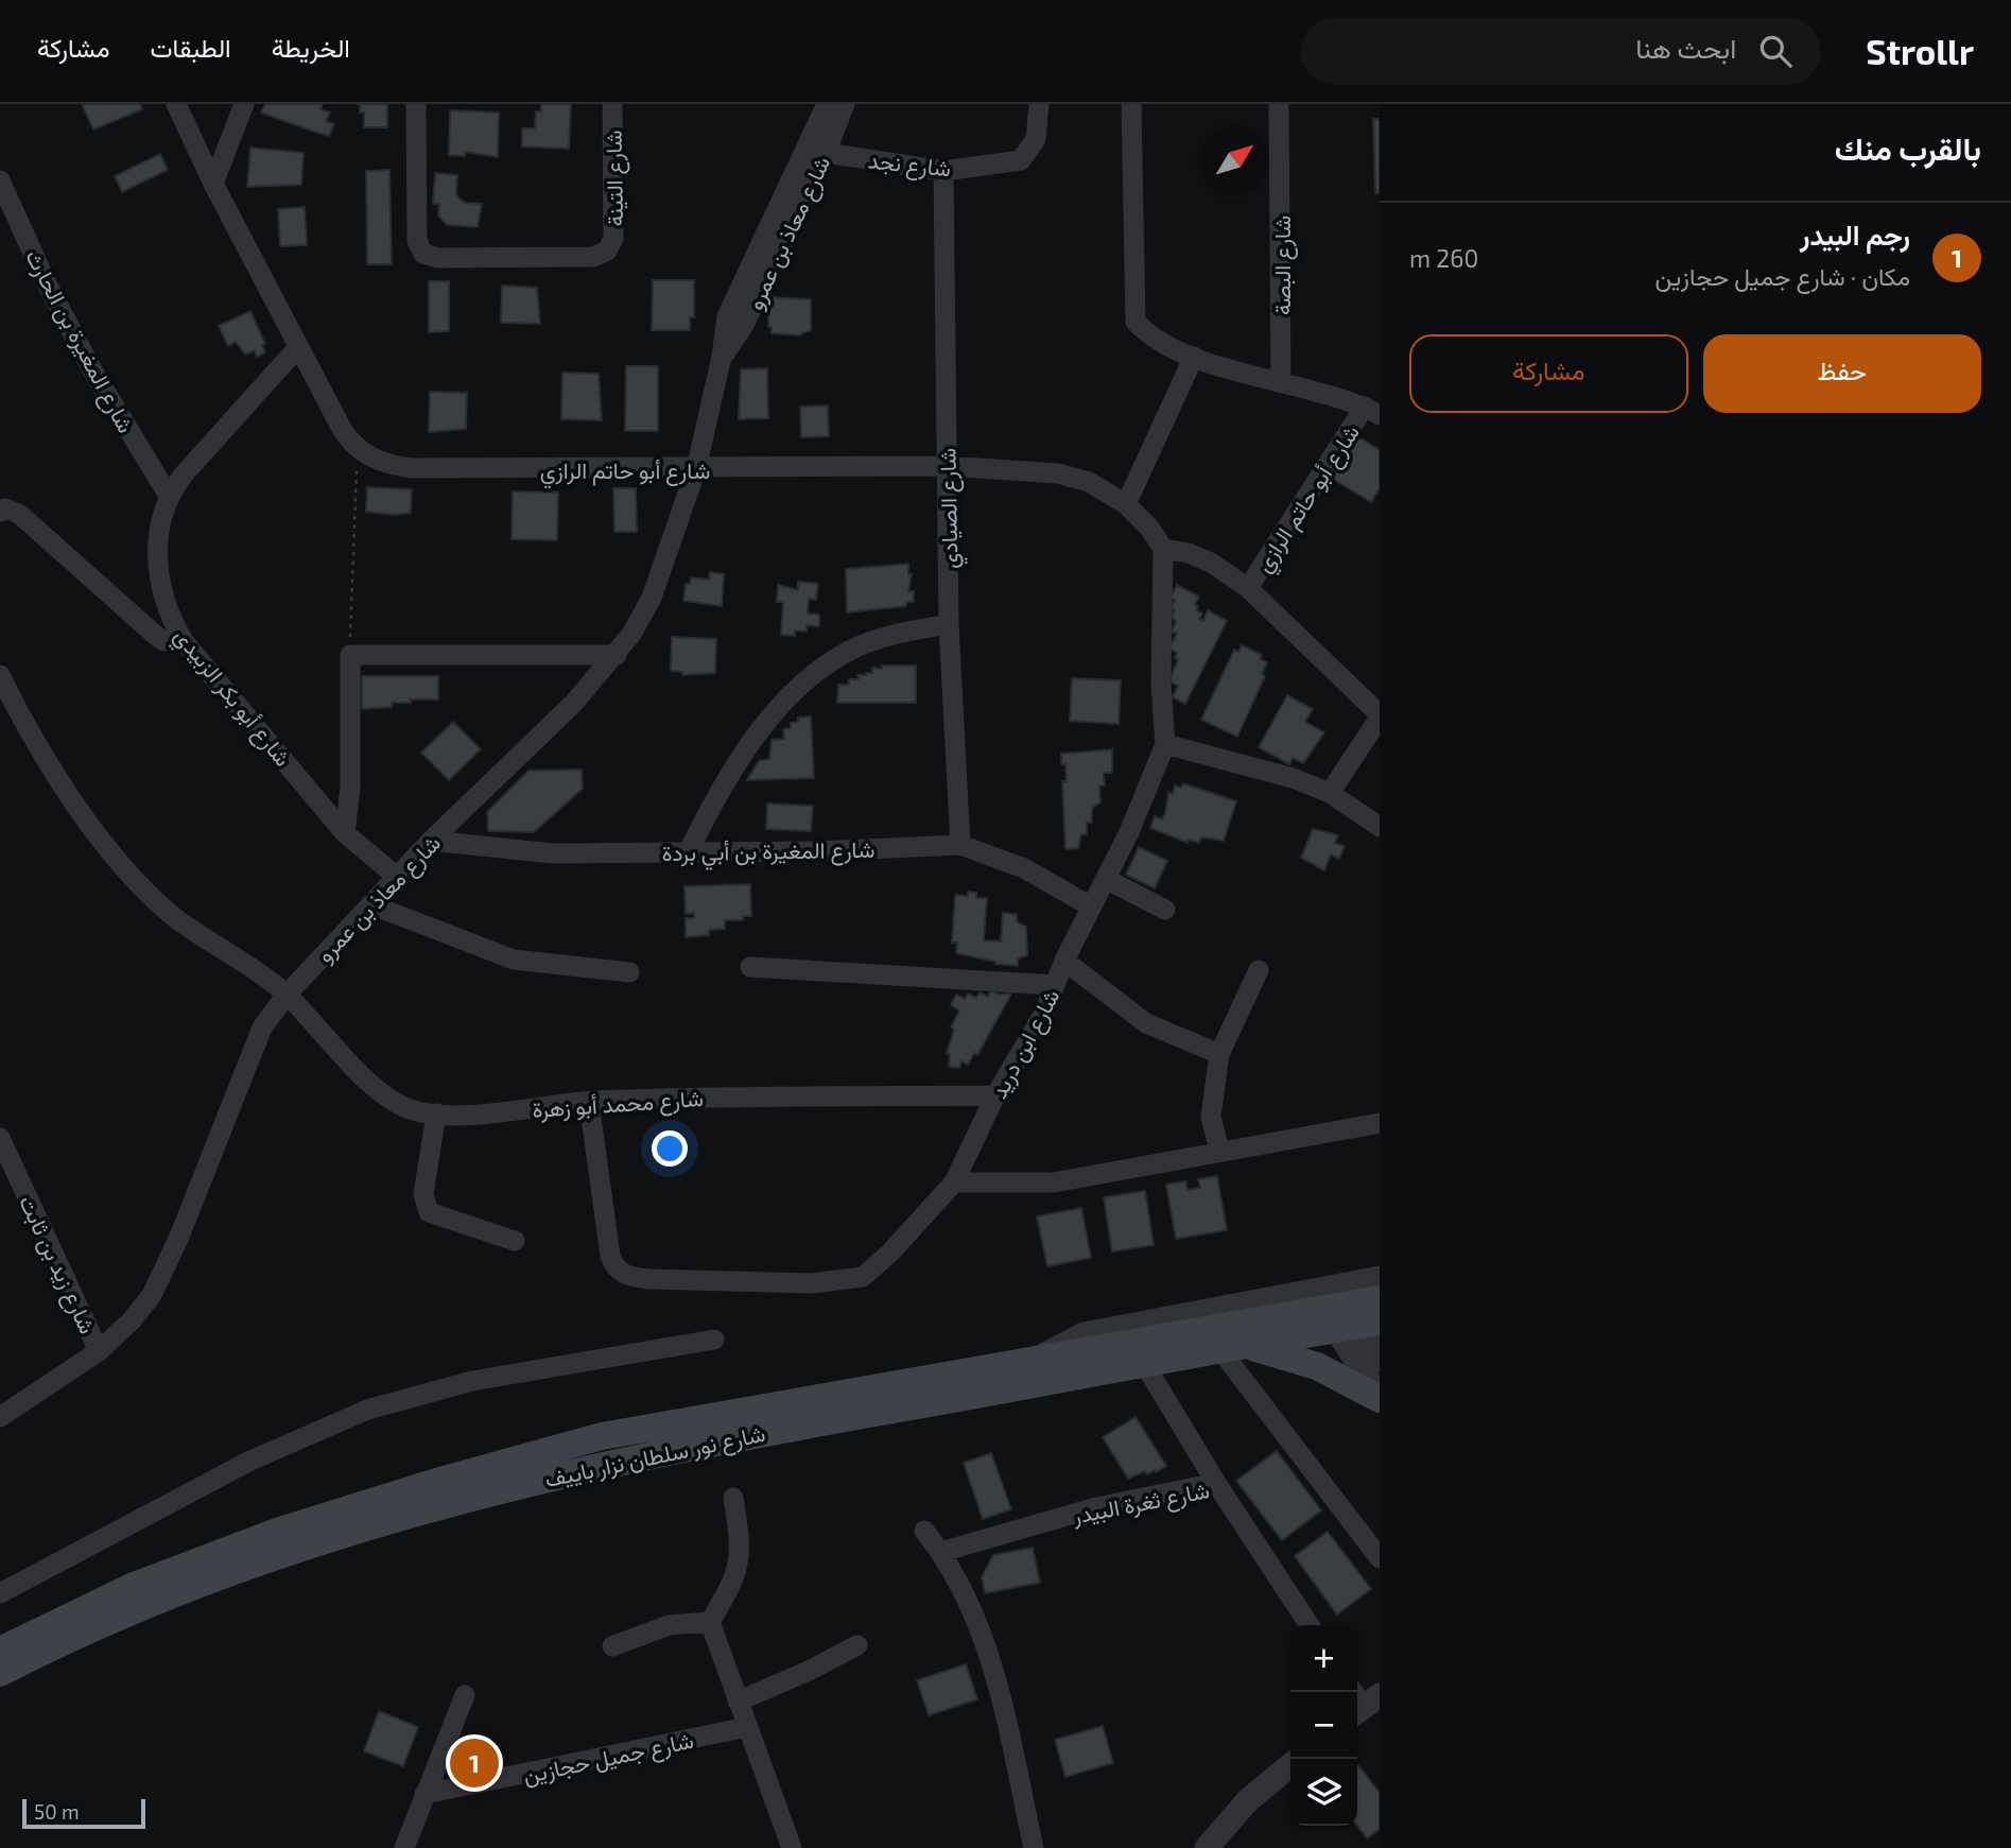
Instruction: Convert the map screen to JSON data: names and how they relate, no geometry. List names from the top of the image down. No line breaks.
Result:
{"streets":{"main road":["شارع نور سلطان نزار باييف"],"street":["شارع نجد","شارع التينة","شارع معاذ بن عمرو","شارع البصة","شارع المغيرة بن الحارث","شارع أبو حاتم الرازي","شارع الصيادي","شارع أبو بكر الزبيدي","شارع المغيرة بن أبي بردة","شارع ابن دريد","شارع محمد أبو زهرة","شارع زيد بن ثابت","شارع ثغرة البيدر","شارع جميل حجازين"]},"crossings":[["شارع نجد","شارع معاذ بن عمرو"],["شارع نجد","شارع الصيادي"],["شارع معاذ بن عمرو","شارع أبو حاتم الرازي"],["شارع معاذ بن عمرو","شارع أبو بكر الزبيدي"],["شارع معاذ بن عمرو","شارع المغيرة بن أبي بردة"],["شارع معاذ بن عمرو","شارع محمد أبو زهرة"],["شارع معاذ بن عمرو","شارع زيد بن ثابت"],["شارع المغيرة بن الحارث","شارع أبو بكر الزبيدي"],["شارع أبو حاتم الرازي","شارع الصيادي"],["شارع أبو حاتم الرازي","شارع ابن دريد"],["شارع الصيادي","شارع المغيرة بن أبي بردة"],["شارع المغيرة بن أبي بردة","شارع ابن دريد"],["شارع ابن دريد","شارع محمد أبو زهرة"]],"scale_bar":"50 m","north":"top right","page":{"header":"Strollr","search":"ابحث هنا","nav":["الخريطة","الطبقات","مشاركة"],"heading":"بالقرب منك","list":[{"mark":"1","name":"رجم البيدر","note":"مكان · شارع جميل حجازين","value":"260 m"}],"buttons":["حفظ","مشاركة"],"map_buttons":["+","−"],"pins":"1","scale":"50 m"}}
